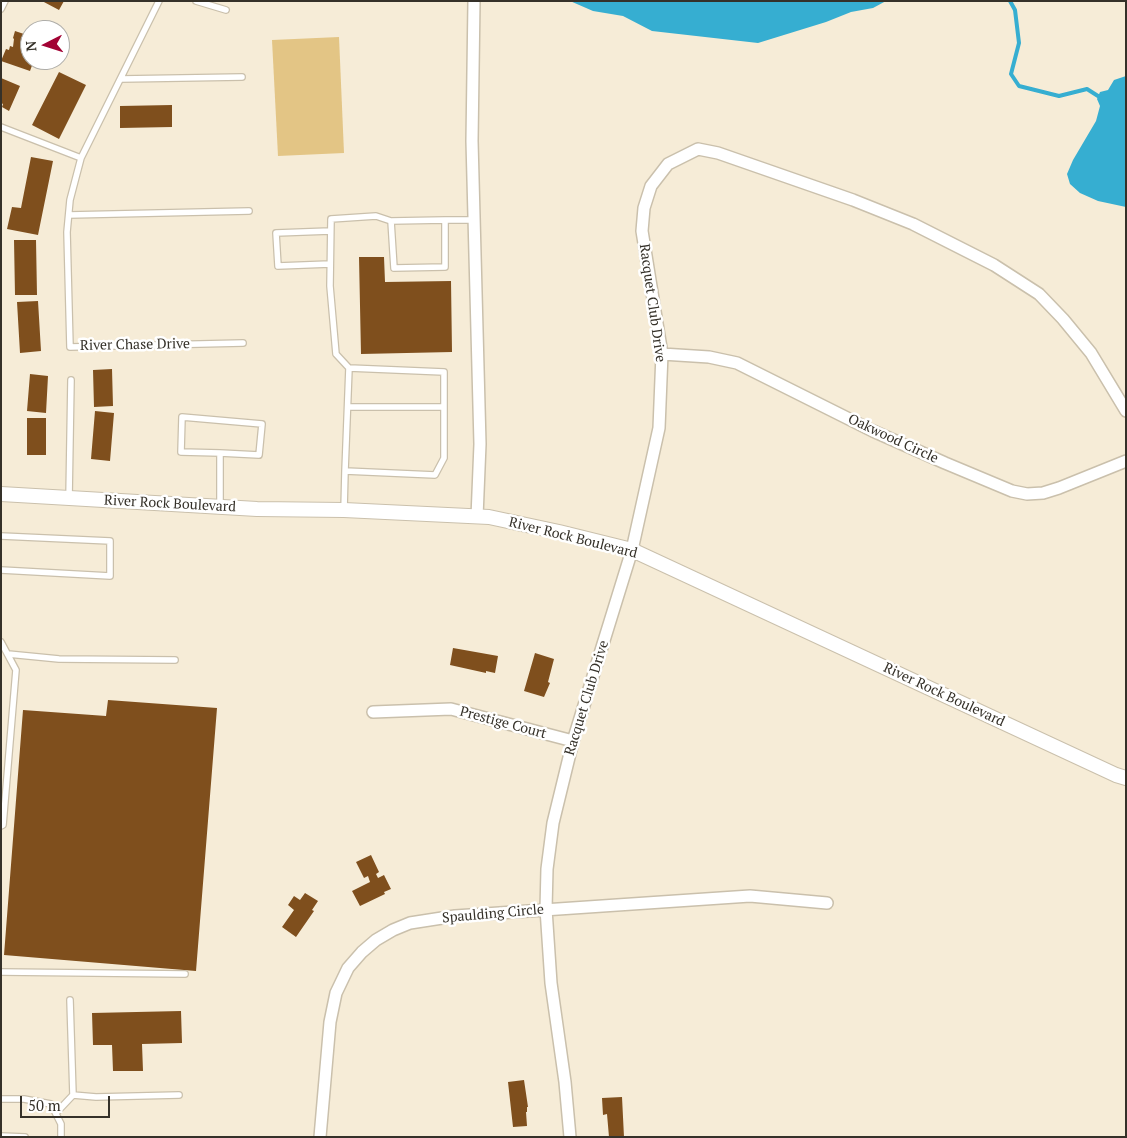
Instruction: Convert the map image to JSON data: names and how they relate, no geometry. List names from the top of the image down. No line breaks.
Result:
{"streets":{"street":["Racquet Club Drive","Oakwood Circle","River Rock Boulevard","Prestige Court","Spaulding Circle"],"lane":["River Chase Drive"]},"crossings":[["Racquet Club Drive","Oakwood Circle"],["Racquet Club Drive","River Rock Boulevard"],["Racquet Club Drive","Prestige Court"],["Racquet Club Drive","Spaulding Circle"]],"scale_bar":"50 m","north":"left"}
